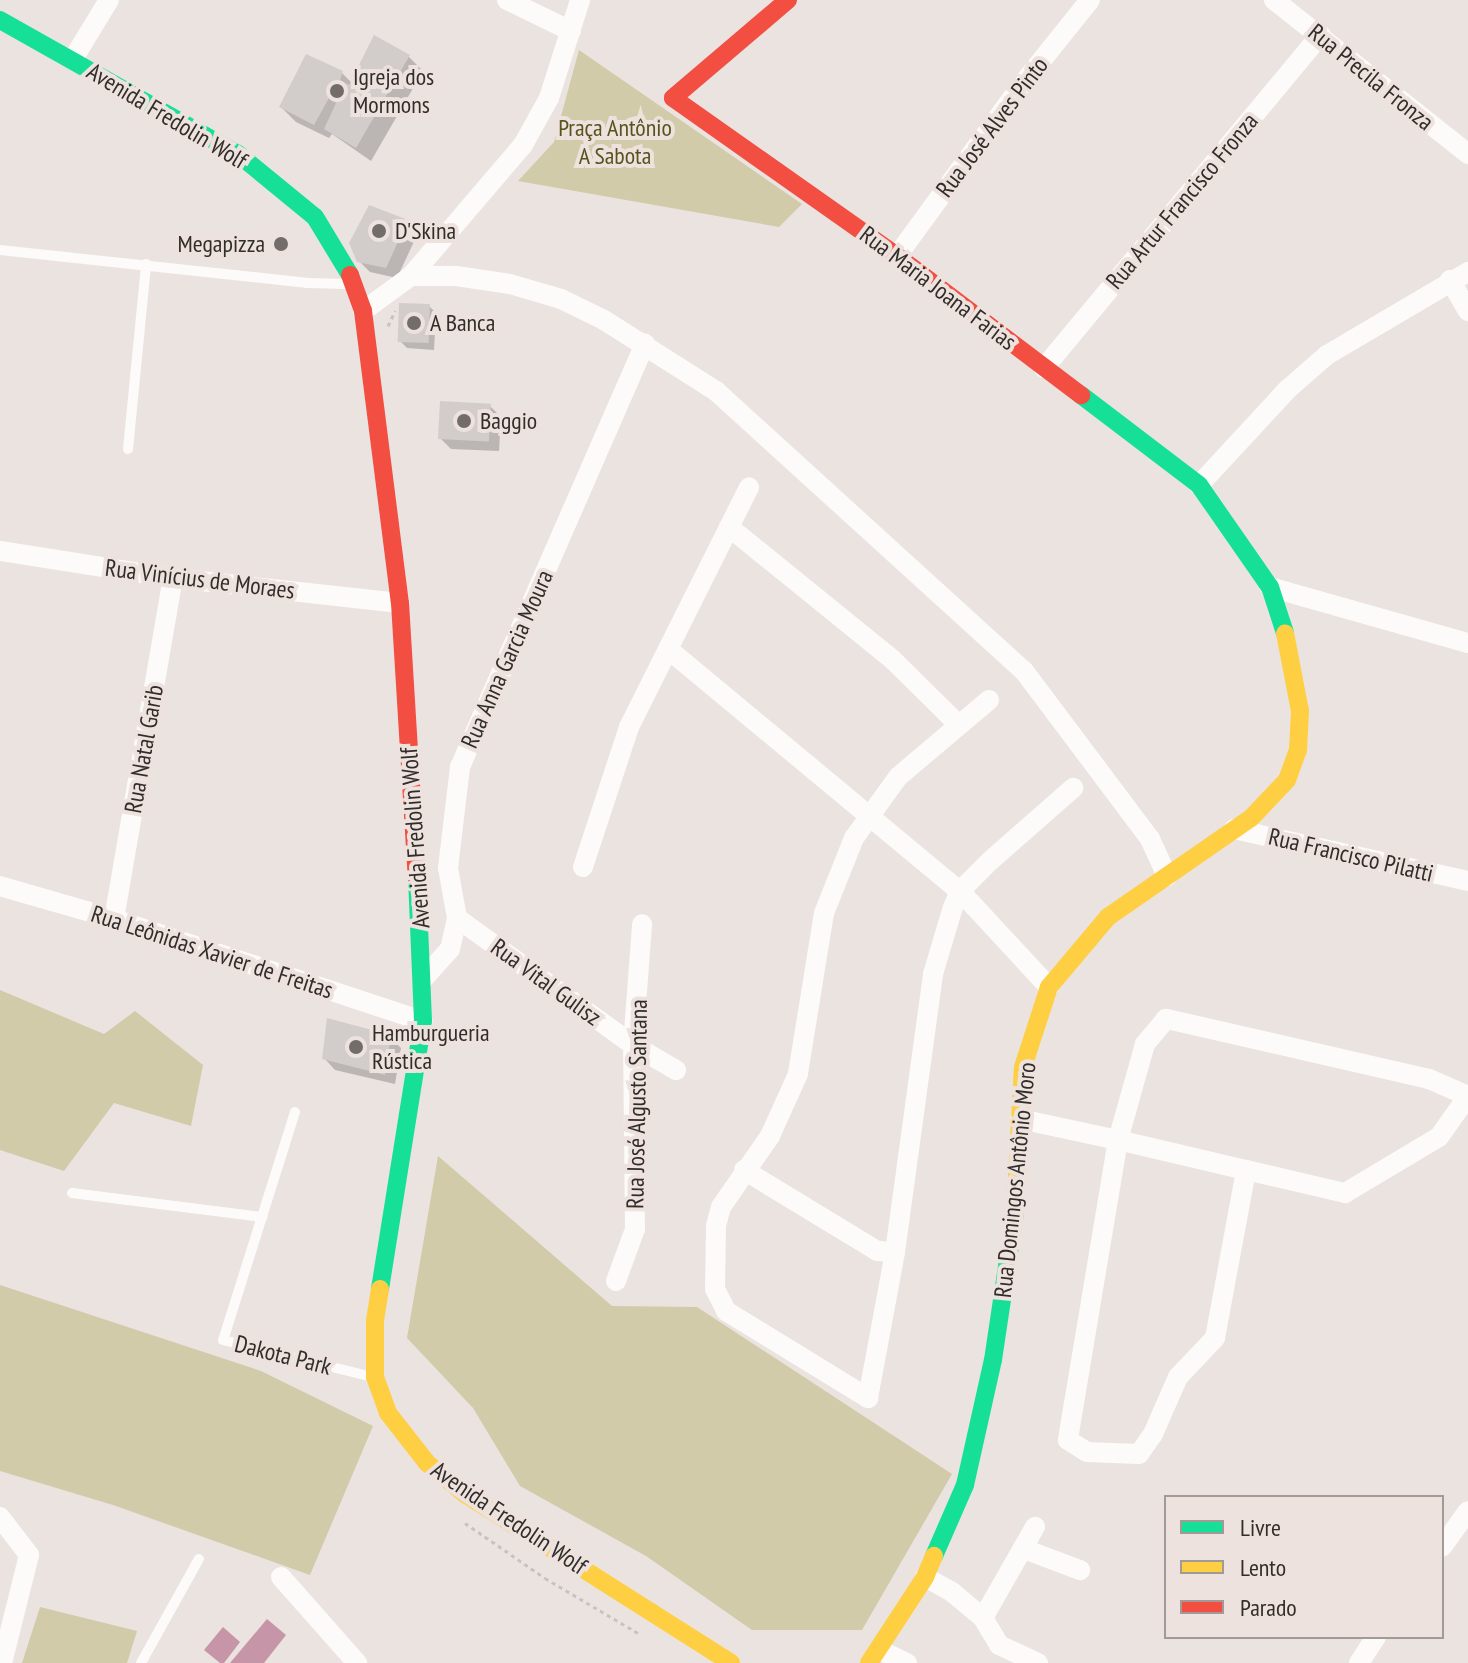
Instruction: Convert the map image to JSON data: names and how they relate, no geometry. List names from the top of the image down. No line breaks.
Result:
{"streets":{"street":["Rua Precila Fronza","Avenida Fredolin Wolf","Rua José Alves Pinto","Rua Artur Francisco Fronza","Rua Maria Joana Farias","Rua Vinícius de Moraes","Rua Anna Garcia Moura","Rua Natal Garib","Rua Francisco Pilatti","Rua Leônidas Xavier de Freitas","Rua Vital Gulisz","Rua José Algusto Santana","Rua Domingos Antônio Moro"],"lane":["Dakota Park"]},"crossings":[["Rua Precila Fronza","Rua Artur Francisco Fronza"],["Avenida Fredolin Wolf","Rua Vinícius de Moraes"],["Avenida Fredolin Wolf","Rua Anna Garcia Moura"],["Avenida Fredolin Wolf","Rua Leônidas Xavier de Freitas"],["Avenida Fredolin Wolf","Dakota Park"],["Rua José Alves Pinto","Rua Maria Joana Farias"],["Rua Artur Francisco Fronza","Rua Maria Joana Farias"],["Rua Maria Joana Farias","Rua Domingos Antônio Moro"],["Rua Vinícius de Moraes","Rua Natal Garib"],["Rua Anna Garcia Moura","Rua Vital Gulisz"],["Rua Natal Garib","Rua Leônidas Xavier de Freitas"],["Rua Francisco Pilatti","Rua Domingos Antônio Moro"],["Rua Vital Gulisz","Rua José Algusto Santana"]],"parks":["Praça Antônio A Sabota"],"places":["Igreja dos Mormons","D'Skina","Megapizza","A Banca","Baggio","Hamburgueria Rústica"],"legend":["Livre","Lento","Parado"]}
